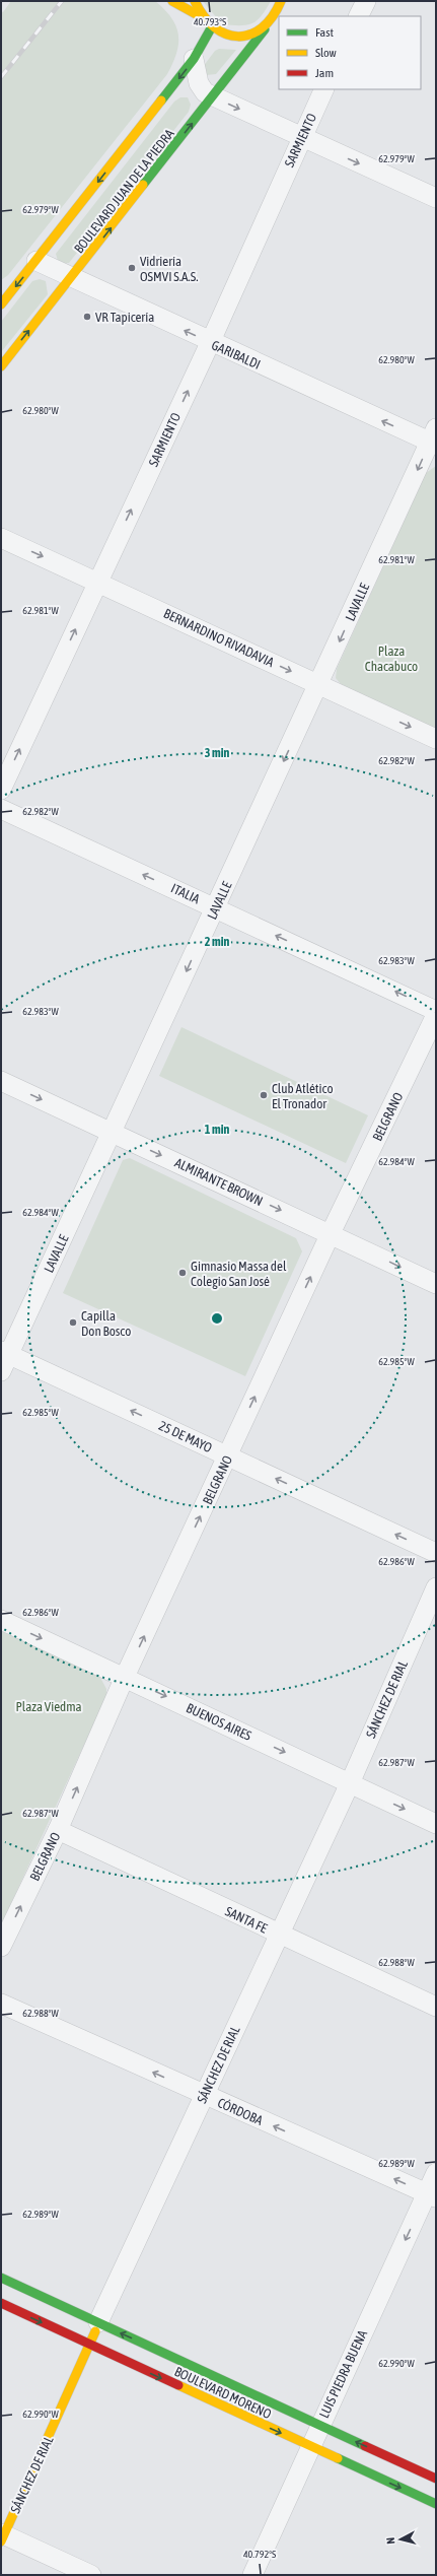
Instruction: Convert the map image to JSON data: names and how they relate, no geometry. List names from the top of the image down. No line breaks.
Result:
{"streets":{"main road":["BOULEVARD JUAN DE LA PIEDRA","SÁNCHEZ DE RIAL","BOULEVARD MORENO"],"street":["SARMIENTO","GARIBALDI","LAVALLE","BERNARDINO RIVADAVIA","ITALIA","BELGRANO","ALMIRANTE BROWN","25 DE MAYO","BUENOS AIRES","SANTA FE","CÓRDOBA","LUIS PIEDRA BUENA"]},"crossings":[["SARMIENTO","GARIBALDI"],["SARMIENTO","BERNARDINO RIVADAVIA"],["BOULEVARD JUAN DE LA PIEDRA","GARIBALDI"],["GARIBALDI","LAVALLE"],["LAVALLE","BERNARDINO RIVADAVIA"],["LAVALLE","ITALIA"],["LAVALLE","ALMIRANTE BROWN"],["LAVALLE","25 DE MAYO"],["BELGRANO","ALMIRANTE BROWN"],["BELGRANO","25 DE MAYO"],["BELGRANO","BUENOS AIRES"],["BELGRANO","SANTA FE"],["SÁNCHEZ DE RIAL","BUENOS AIRES"],["SÁNCHEZ DE RIAL","SANTA FE"],["SÁNCHEZ DE RIAL","CÓRDOBA"],["SÁNCHEZ DE RIAL","BOULEVARD MORENO"],["CÓRDOBA","LUIS PIEDRA BUENA"],["LUIS PIEDRA BUENA","BOULEVARD MORENO"]],"one_way":["SARMIENTO","GARIBALDI","LAVALLE","BERNARDINO RIVADAVIA","ITALIA","BELGRANO","ALMIRANTE BROWN","25 DE MAYO","BUENOS AIRES","CÓRDOBA","LUIS PIEDRA BUENA"],"parks":["Plaza Chacabuco","Plaza Viedma"],"places":["Vidriería OSMVI S.A.S.","VR Tapicería","Club Atlético El Tronador","Gimnasio Massa del Colegio San José","Capilla Don Bosco"],"legend":["Fast","Slow","Jam"],"north":"left","coordinates":["40.793°S","62.979°W","62.980°W","62.981°W","62.982°W","62.983°W","62.984°W","62.985°W","62.986°W","62.987°W","62.988°W","62.989°W","62.990°W","40.792°S"],"rings":["3 min","2 min","1 min"]}
